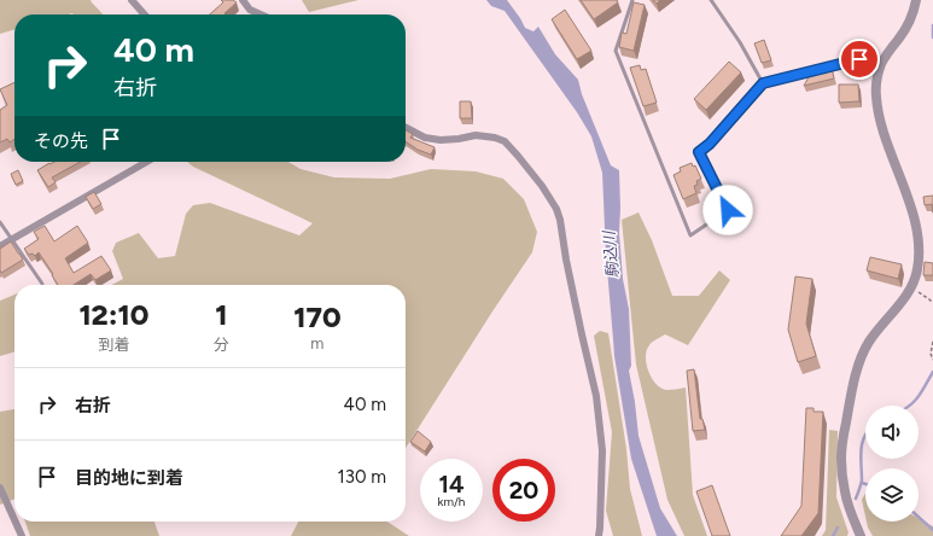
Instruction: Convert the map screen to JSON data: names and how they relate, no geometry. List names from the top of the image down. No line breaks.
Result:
{"water":["駒込川"],"page":{"turn":["40 m","右折"],"then":"その先","eta":["12:10","到着","1","分","170","m"],"list":[{"name":"右折","value":"40 m"},{"name":"目的地に到着","value":"130 m"}],"speed":"14 km/h","limit":"20"}}
